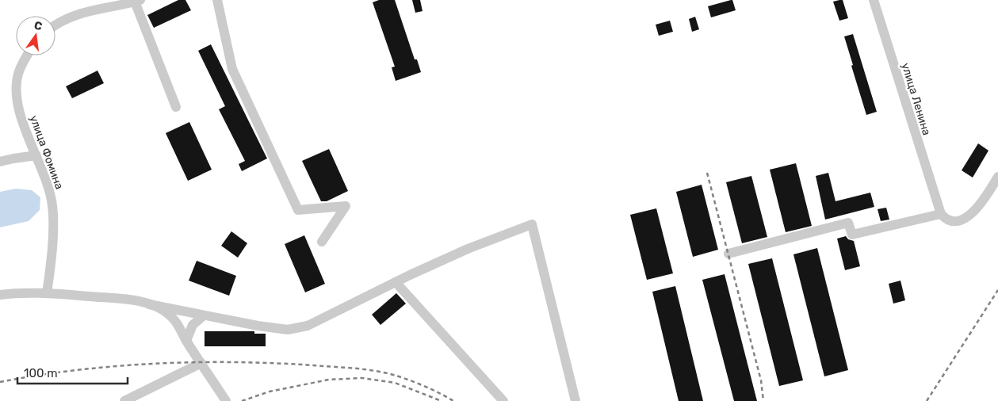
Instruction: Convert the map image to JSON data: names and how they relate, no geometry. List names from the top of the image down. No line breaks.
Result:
{"streets":{"street":["улица Ленина","улица Фомина"]},"scale_bar":"100 m","north":"top"}
